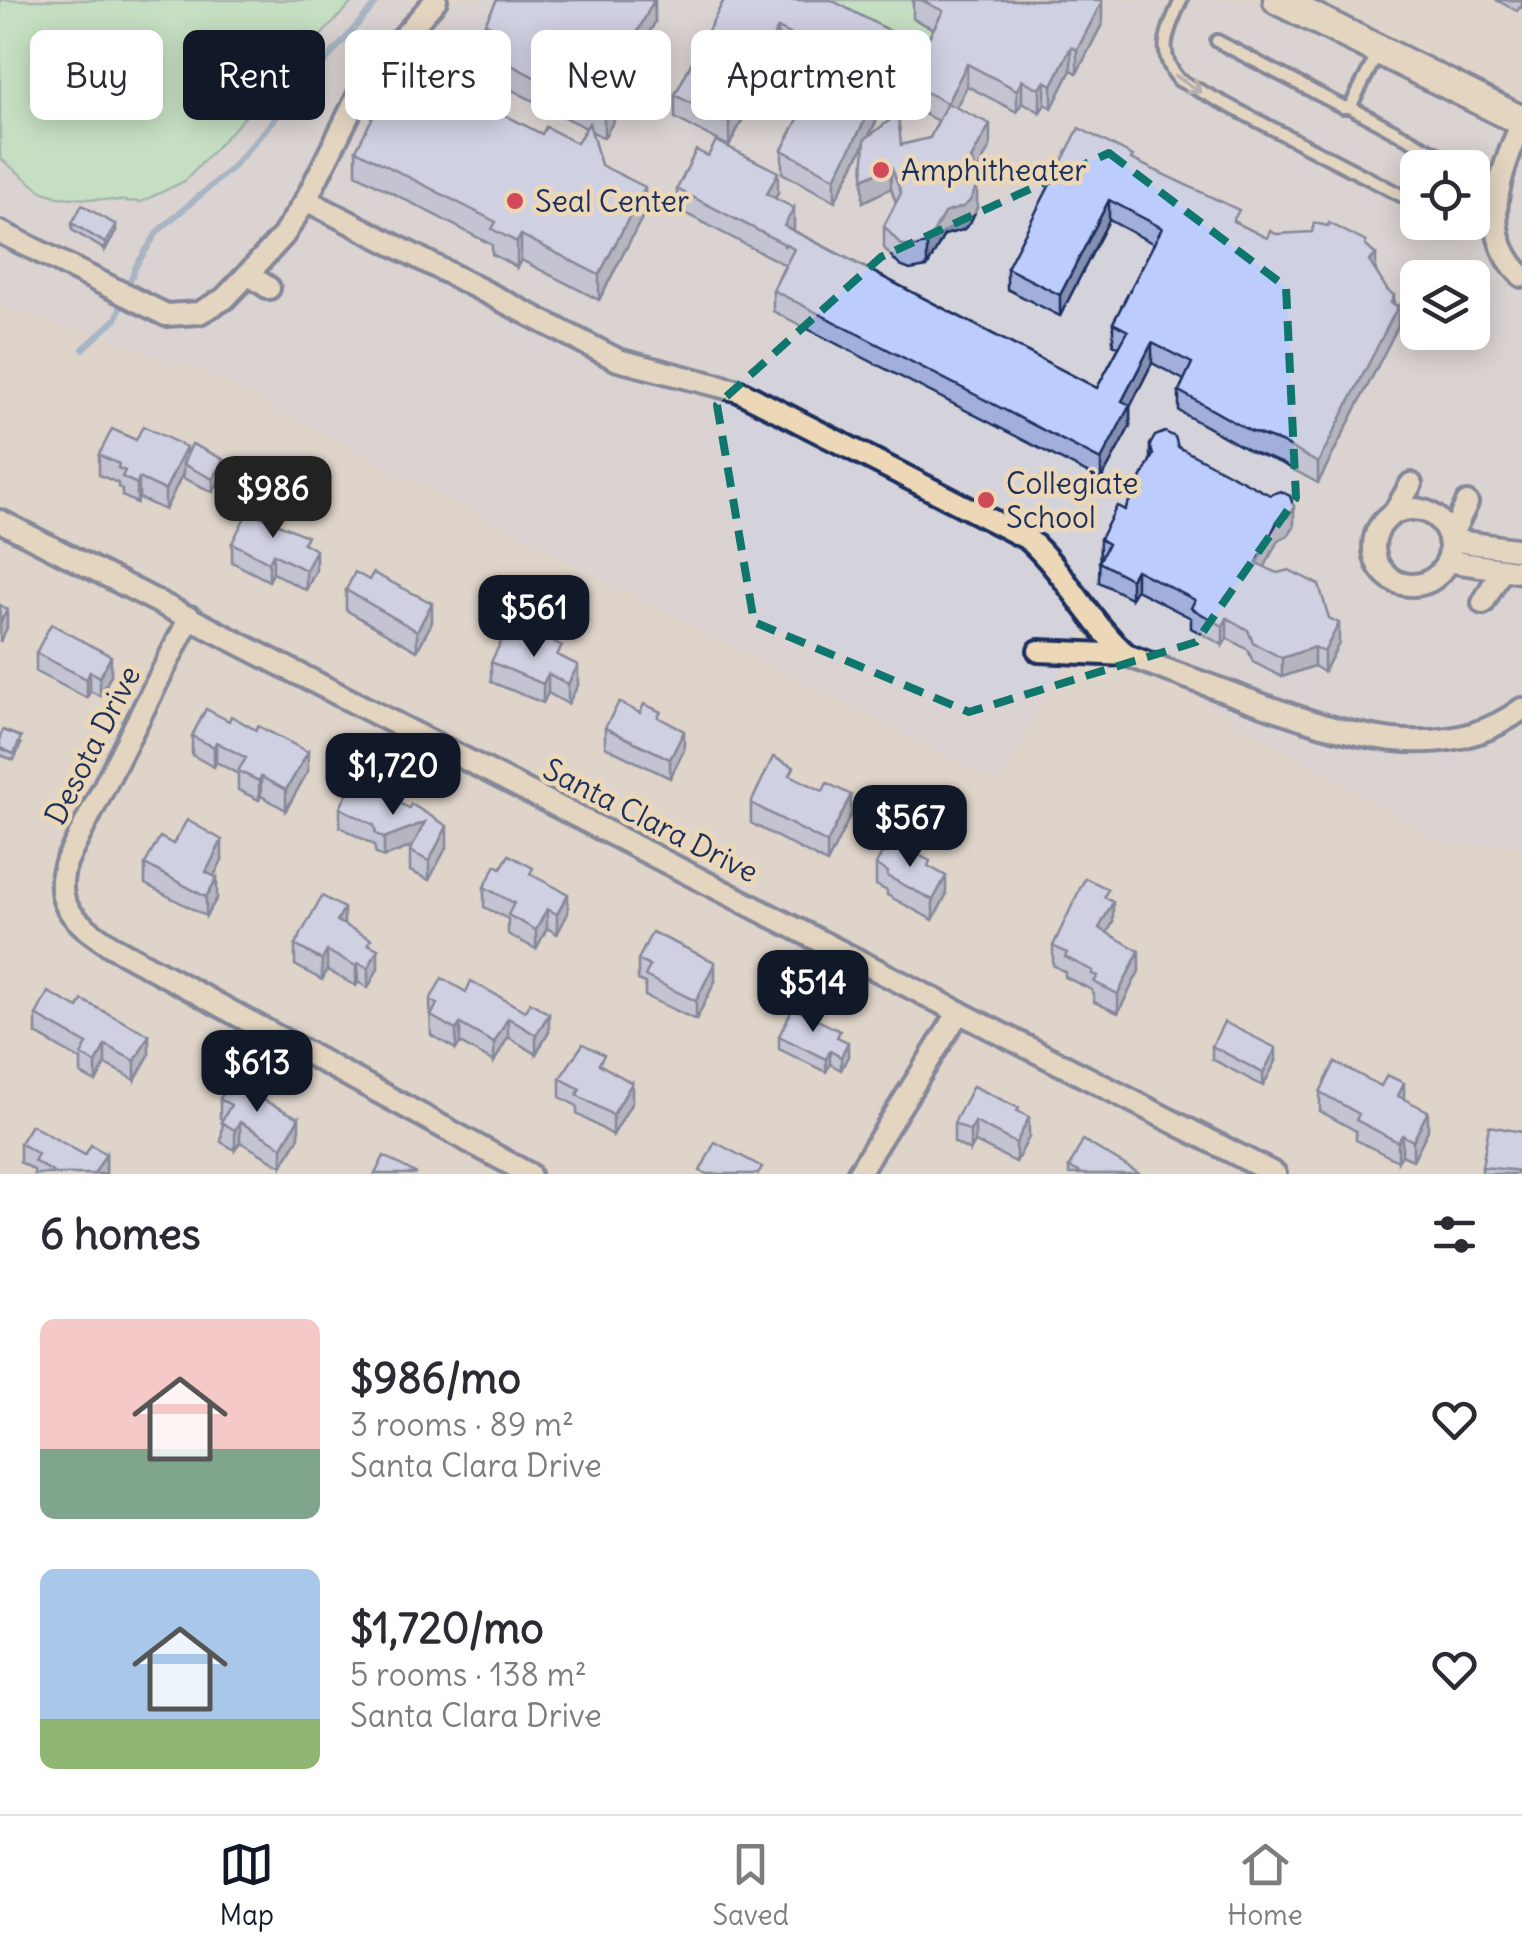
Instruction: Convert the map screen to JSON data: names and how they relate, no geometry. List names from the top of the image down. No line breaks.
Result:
{"streets":{"street":["Desota Drive","Santa Clara Drive"]},"crossings":[["Desota Drive","Santa Clara Drive"]],"places":["Amphitheater","Seal Center","Collegiate School"],"page":{"chip":["Buy","Rent","Filters","New","Apartment"],"price":["$986","$561","$1,720","$567","$514","$613"],"heading":"6 homes","list":[{"name":"$986/mo","note":"3 rooms · 89 m² · Santa Clara Drive"},{"name":"$1,720/mo","note":"5 rooms · 138 m² · Santa Clara Drive"}],"tabs":["Map","Saved","Home"]}}
